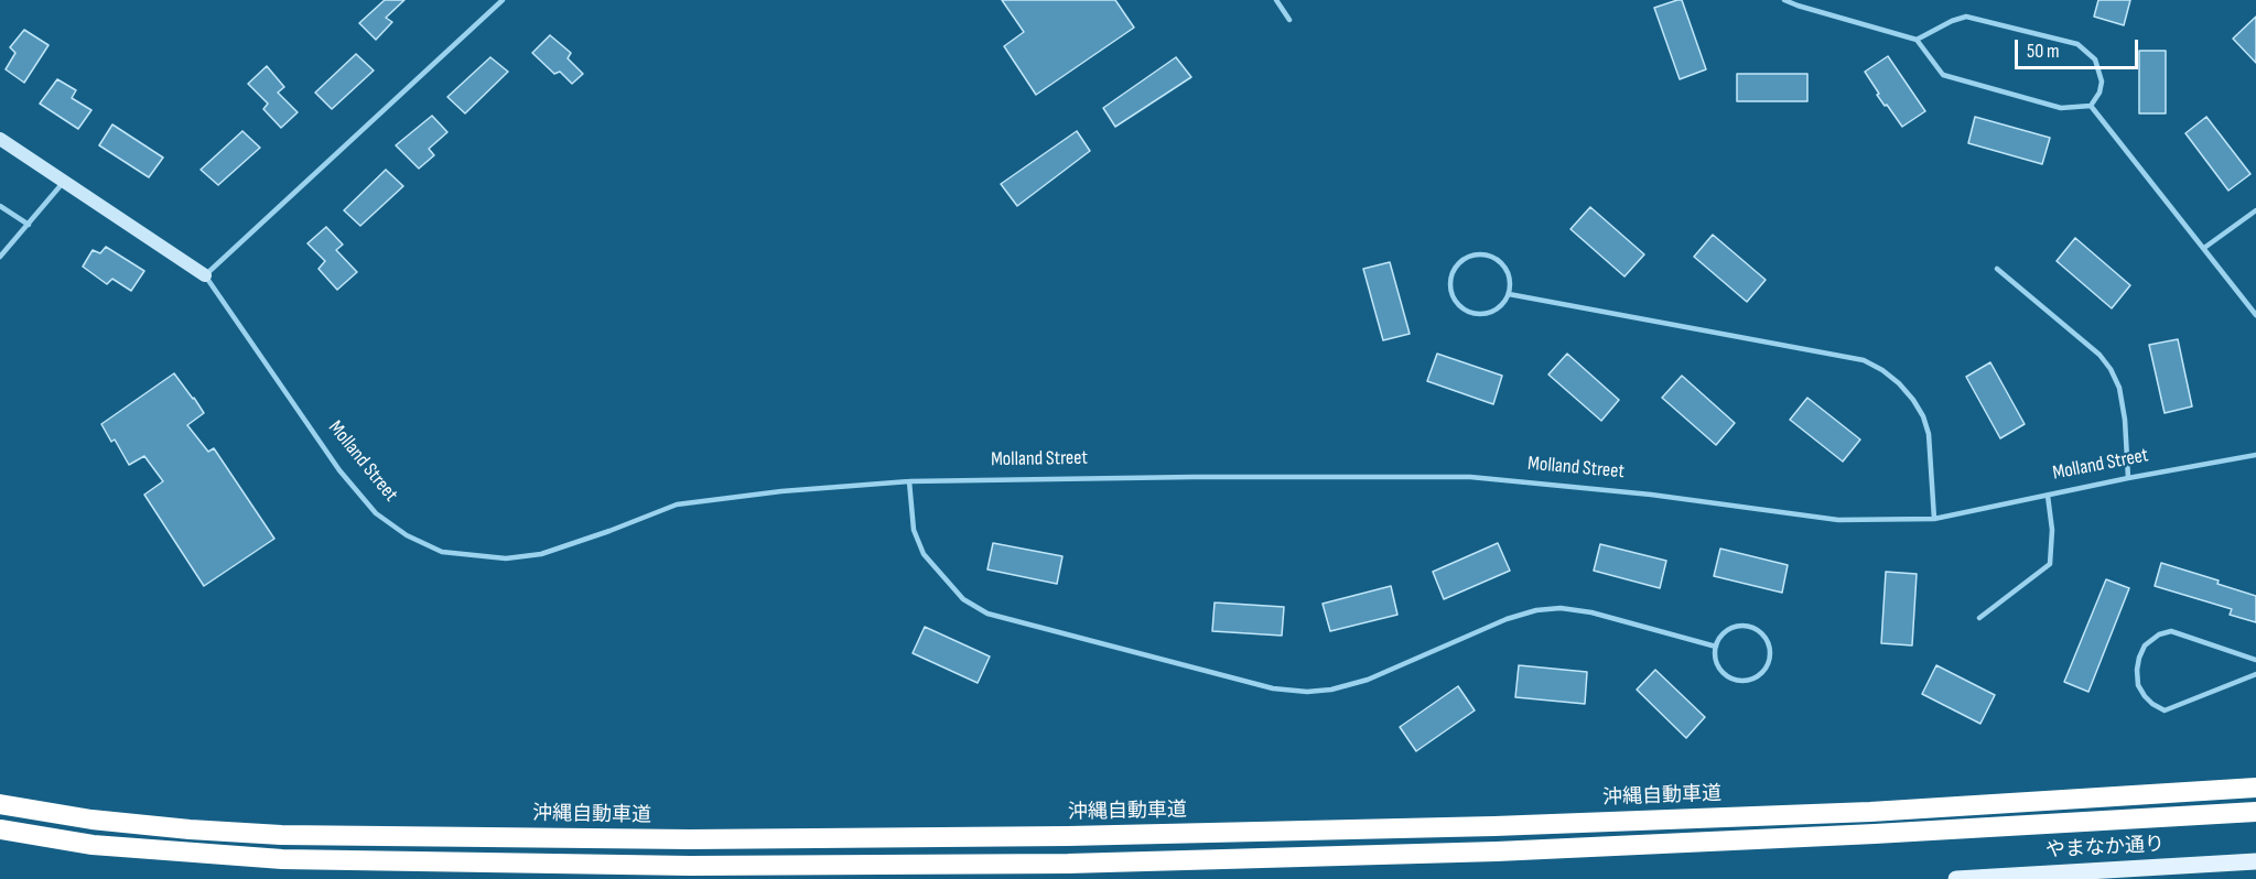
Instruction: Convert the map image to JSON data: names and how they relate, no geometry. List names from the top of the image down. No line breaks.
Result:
{"streets":{"highway":["沖縄自動車道"],"main road":["やまなか通り"],"street":["Molland Street"]},"scale_bar":"50 m"}
